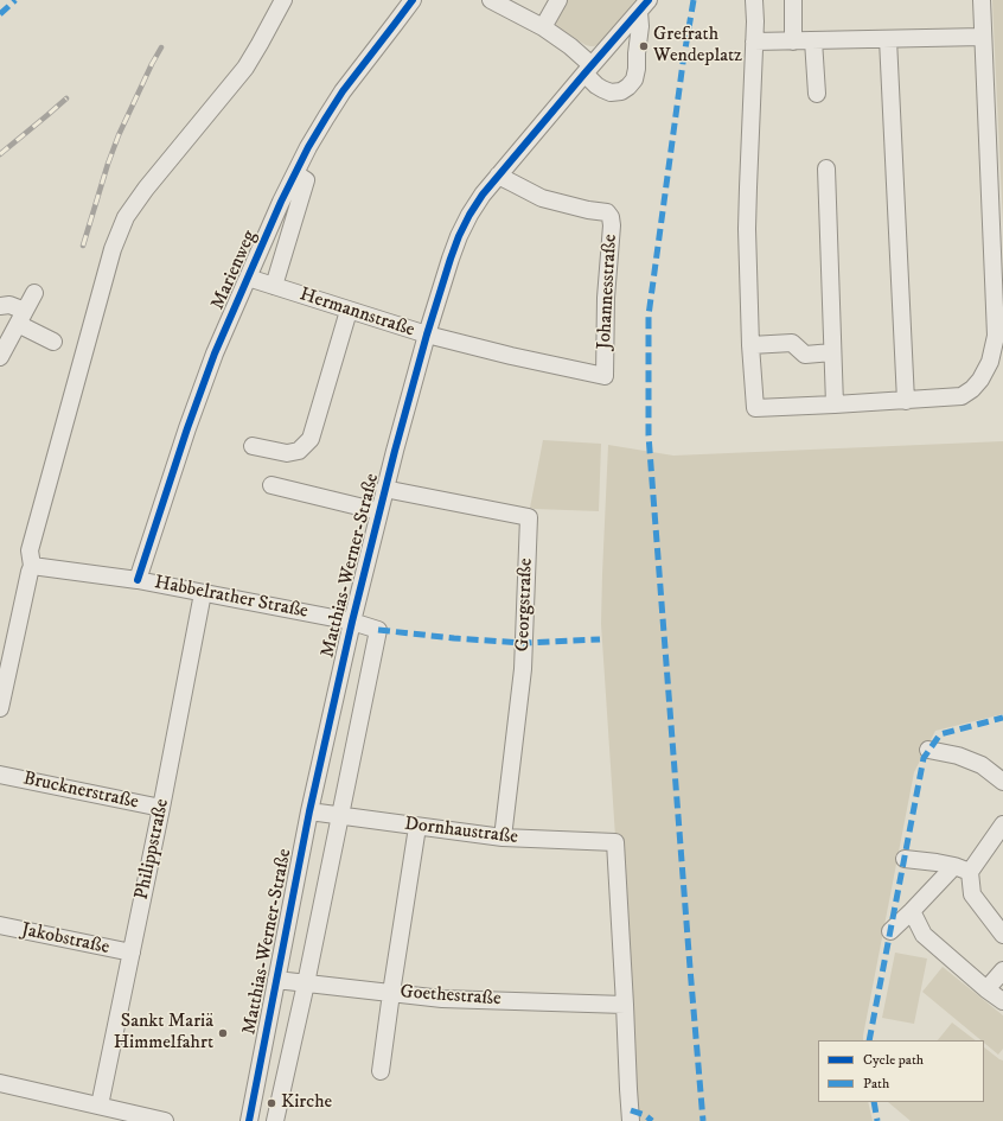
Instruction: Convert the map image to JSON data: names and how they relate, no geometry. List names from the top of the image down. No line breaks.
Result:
{"streets":{"street":["Marienweg","Johannesstraße","Hermannstraße","Matthias-Werner-Straße","Habbelrather Straße","Georgstraße","Brucknerstraße","Dornhaustraße","Philippstraße","Jakobstraße","Goethestraße"]},"crossings":[["Marienweg","Hermannstraße"],["Marienweg","Habbelrather Straße"],["Johannesstraße","Hermannstraße"],["Johannesstraße","Matthias-Werner-Straße"],["Hermannstraße","Matthias-Werner-Straße"],["Matthias-Werner-Straße","Habbelrather Straße"],["Matthias-Werner-Straße","Georgstraße"],["Matthias-Werner-Straße","Dornhaustraße"],["Matthias-Werner-Straße","Goethestraße"],["Habbelrather Straße","Philippstraße"],["Georgstraße","Dornhaustraße"],["Brucknerstraße","Philippstraße"],["Dornhaustraße","Goethestraße"],["Philippstraße","Jakobstraße"]],"places":["Grefrath Wendeplatz","Sankt Mariä Himmelfahrt","Kirche"],"legend":["Cycle path","Path"]}
